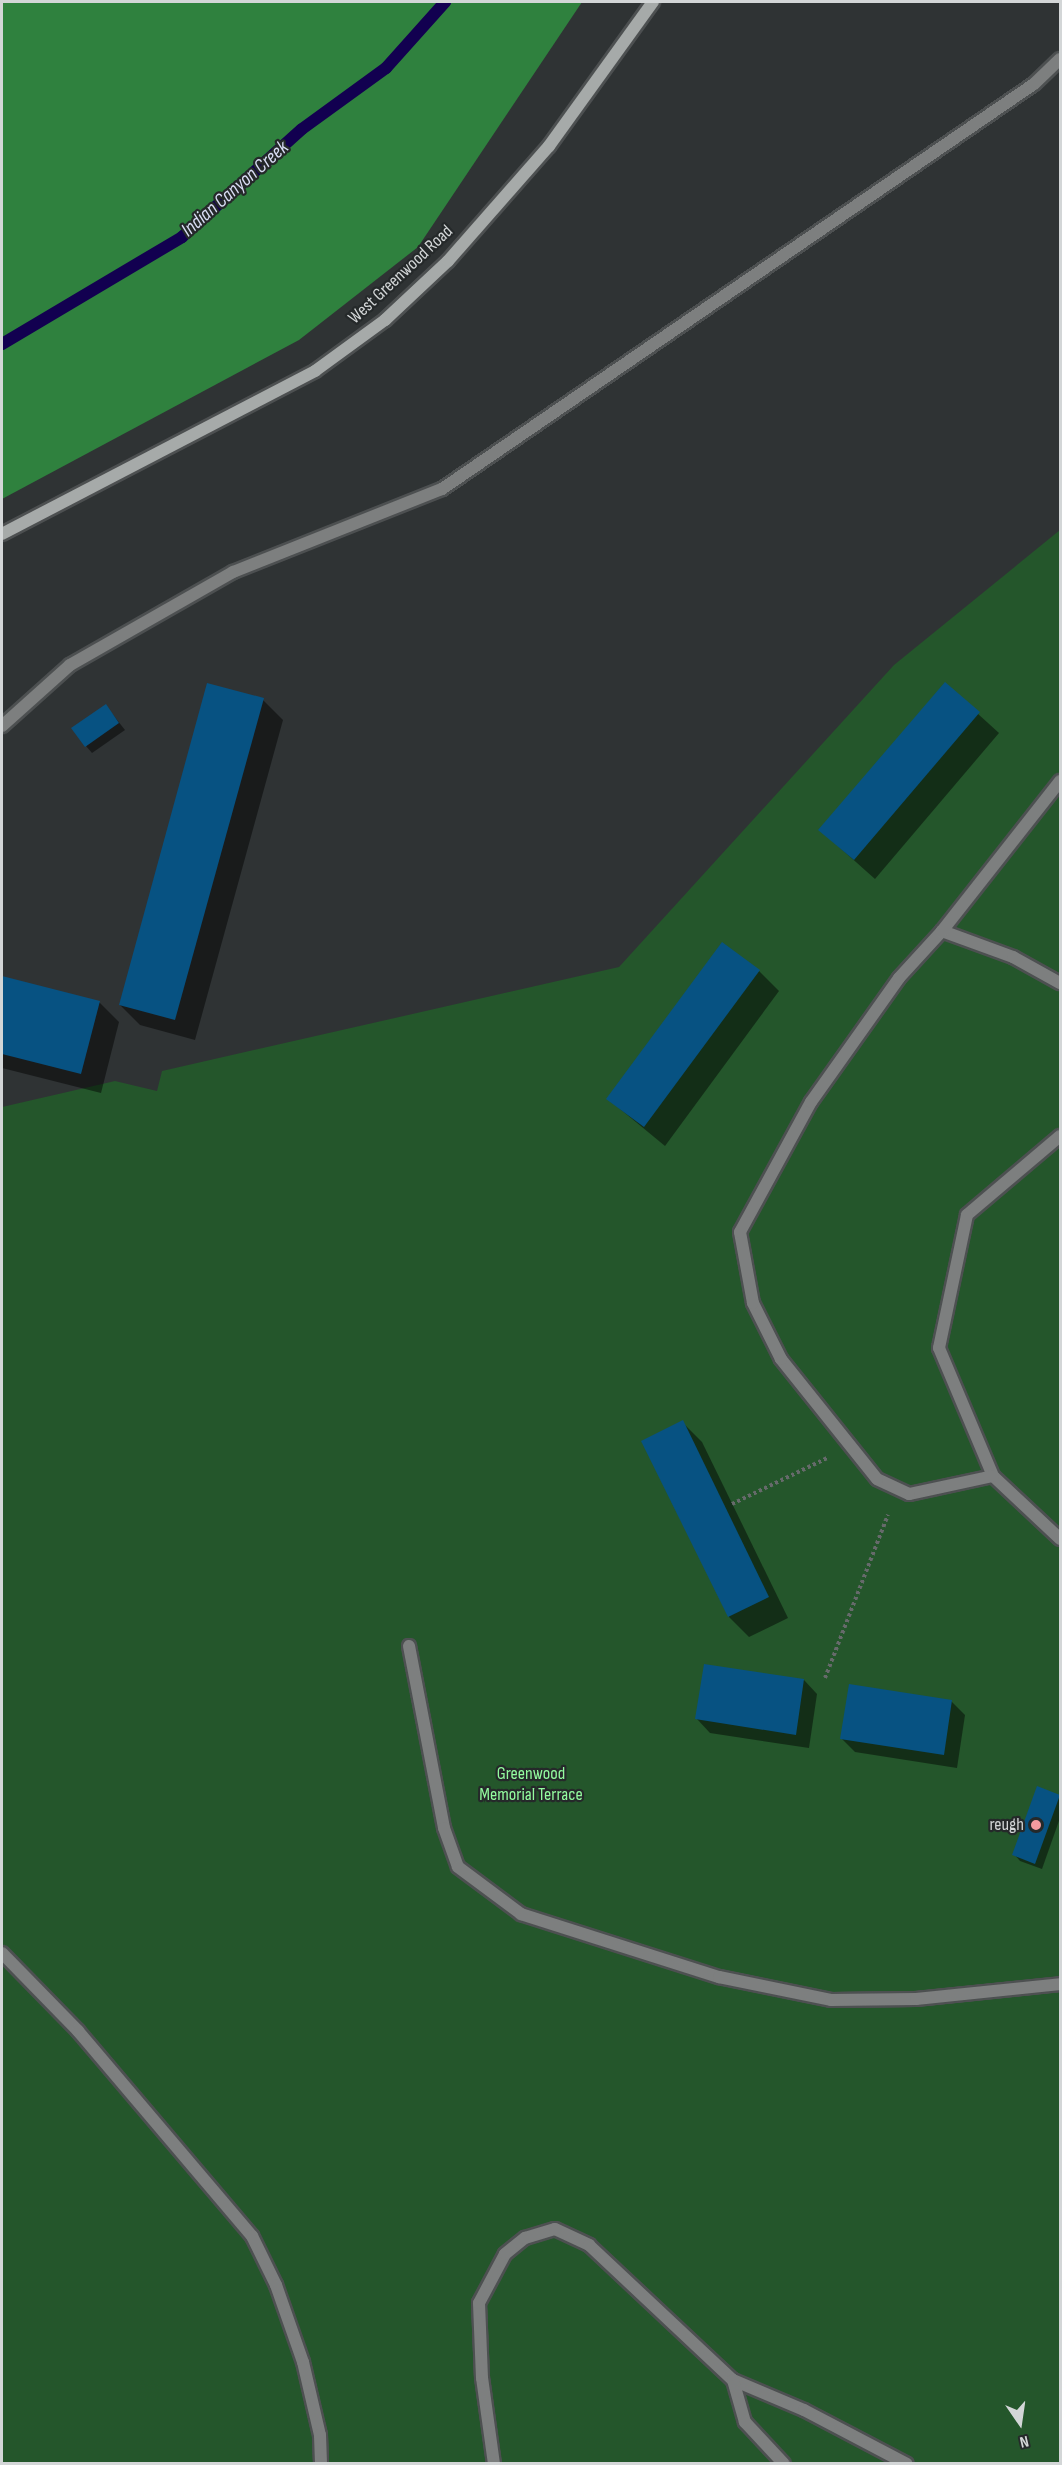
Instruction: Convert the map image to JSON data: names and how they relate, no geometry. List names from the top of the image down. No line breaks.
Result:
{"streets":{"street":["West Greenwood Road"]},"water":["Indian Canyon Creek"],"parks":["Greenwood Memorial Terrace"],"places":["reugh"],"north":"bottom"}
